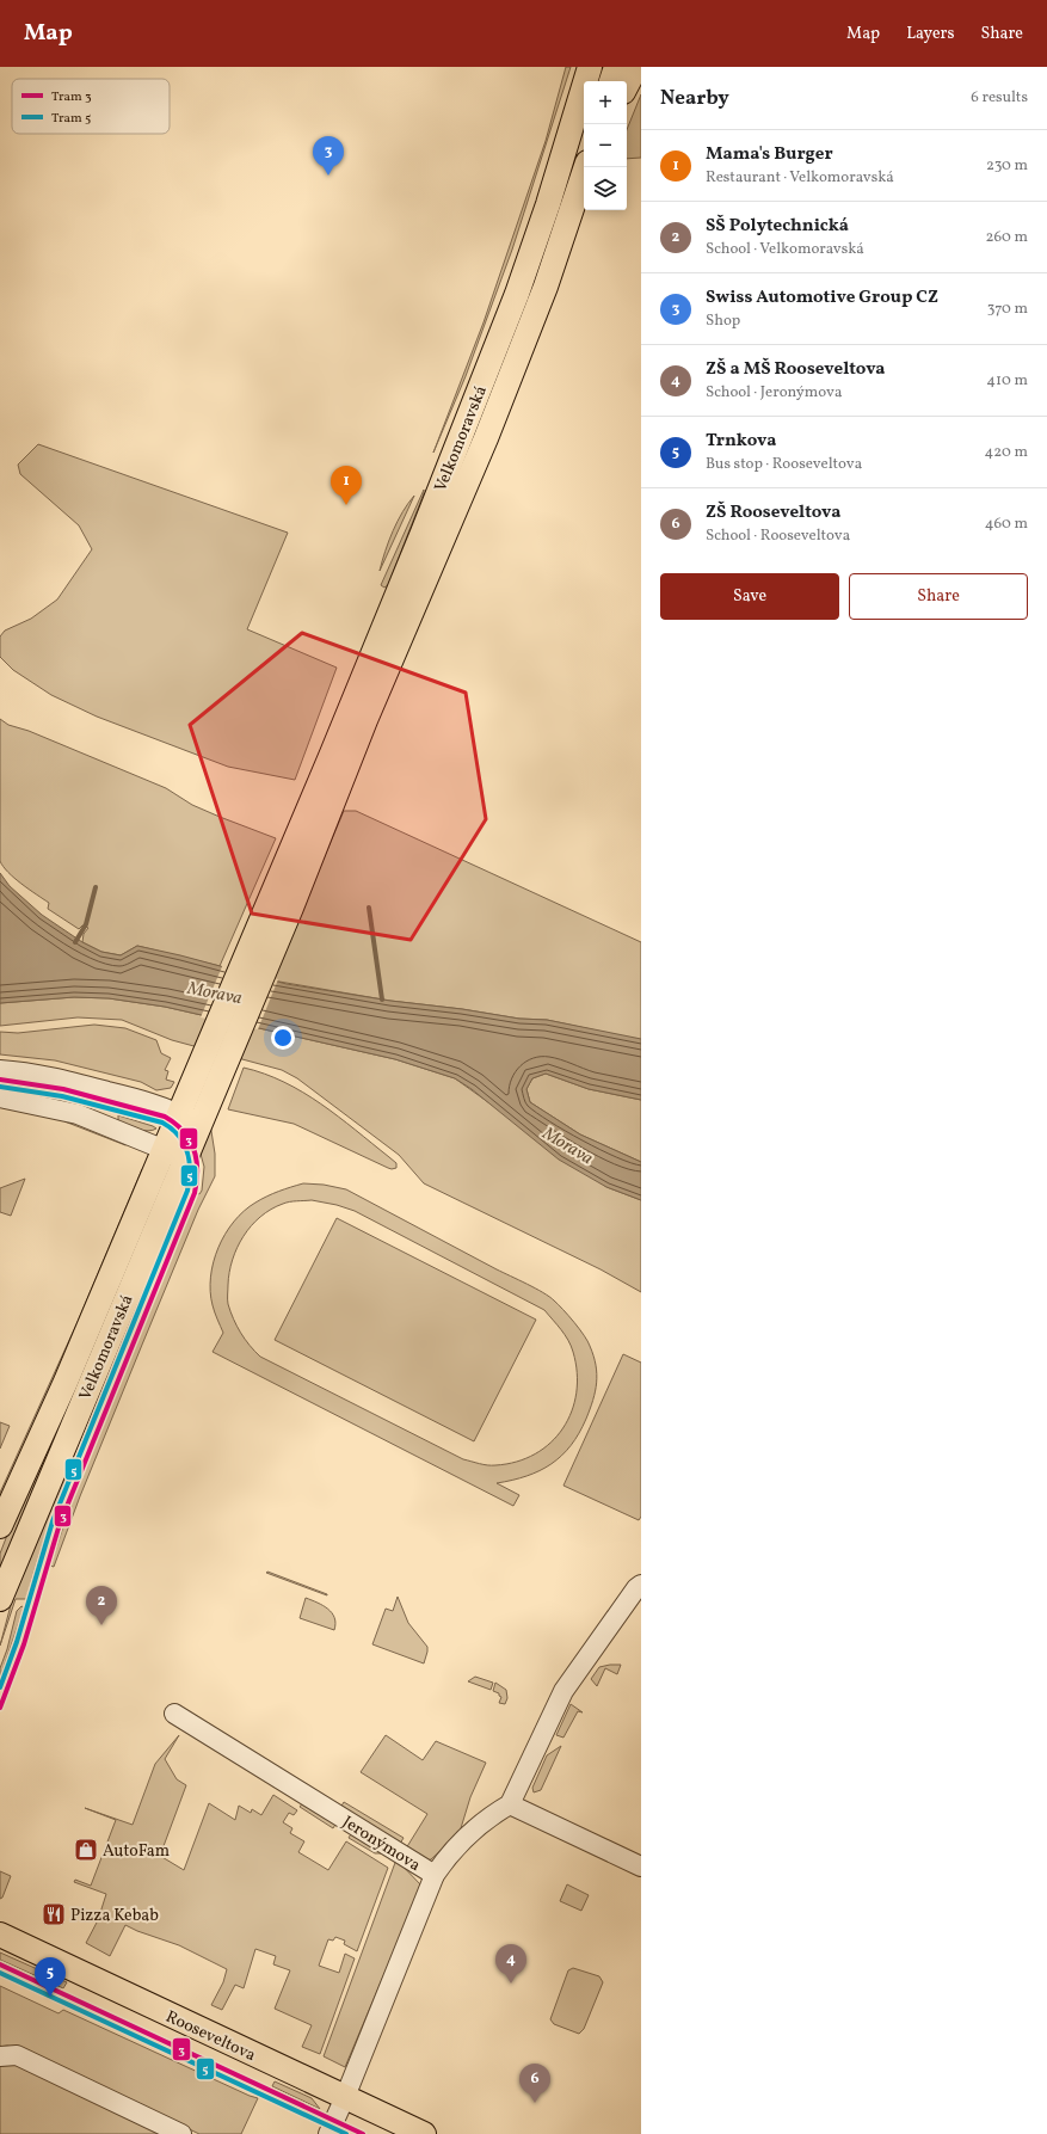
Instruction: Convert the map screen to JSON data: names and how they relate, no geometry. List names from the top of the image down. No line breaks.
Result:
{"streets":{"main road":["Velkomoravská","Rooseveltova"],"street":["Jeronýmova"]},"crossings":[["Jeronýmova","Rooseveltova"]],"water":["Morava"],"places":{"shop":["AutoFam"],"restaurant":["Pizza Kebab"]},"lines":["tram line 3","tram line 5"],"legend":["Tram 3","Tram 5"],"page":{"header":"Map","nav":["Map","Layers","Share"],"heading":["Nearby","6 results"],"map_buttons":["+","−"],"list":[{"mark":"1","name":"Mama's Burger","note":"Restaurant · Velkomoravská","value":"230 m"},{"mark":"2","name":"SŠ Polytechnická","note":"School · Velkomoravská","value":"260 m"},{"mark":"3","name":"Swiss Automotive Group CZ","note":"Shop","value":"370 m"},{"mark":"4","name":"ZŠ a MŠ Rooseveltova","note":"School · Jeronýmova","value":"410 m"},{"mark":"5","name":"Trnkova","note":"Bus stop · Rooseveltova","value":"420 m"},{"mark":"6","name":"ZŠ Rooseveltova","note":"School · Rooseveltova","value":"460 m"}],"pins":["3","1","2","4","5","6"],"buttons":["Save","Share"]}}
